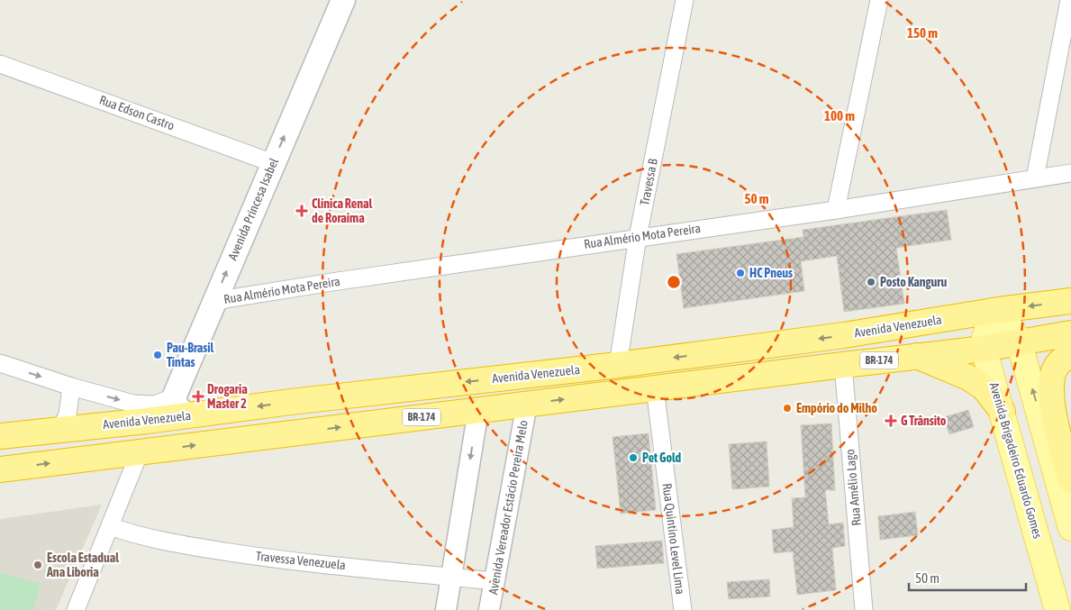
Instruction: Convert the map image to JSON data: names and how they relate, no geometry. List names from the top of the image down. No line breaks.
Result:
{"streets":{"highway":["Avenida Venezuela","BR-174"],"main road":["Avenida Princesa Isabel","Avenida Brigadeiro Eduardo Gomes"],"street":["Rua Edson Castro","Travessa B","Rua Almério Mota Pereira","Rua Amélio Lago","Avenida Vereador Estácio Pereira Melo","Rua Quintino Level Lima","Travessa Venezuela"]},"crossings":[["Rua Edson Castro","Avenida Princesa Isabel"],["Travessa B","Rua Almério Mota Pereira"],["Travessa B","Avenida Venezuela"],["Avenida Princesa Isabel","Rua Almério Mota Pereira"],["Avenida Princesa Isabel","Avenida Venezuela"],["Avenida Venezuela","Avenida Brigadeiro Eduardo Gomes"],["BR-174","Avenida Brigadeiro Eduardo Gomes"],["BR-174","Rua Amélio Lago"],["BR-174","Avenida Vereador Estácio Pereira Melo"],["BR-174","Rua Quintino Level Lima"],["Avenida Vereador Estácio Pereira Melo","Travessa Venezuela"]],"one_way":["Avenida Princesa Isabel"],"places":{"health":["Clínica Renal de Roraima","Drogaria Master 2","G Trânsito"],"other":["HC Pneus","Posto Kanguru","Pau-Brasil Tintas","Empório do Milho","Pet Gold","Escola Estadual Ana Liboria"]},"scale_bar":"50 m","rings":["150 m","100 m","50 m"]}
